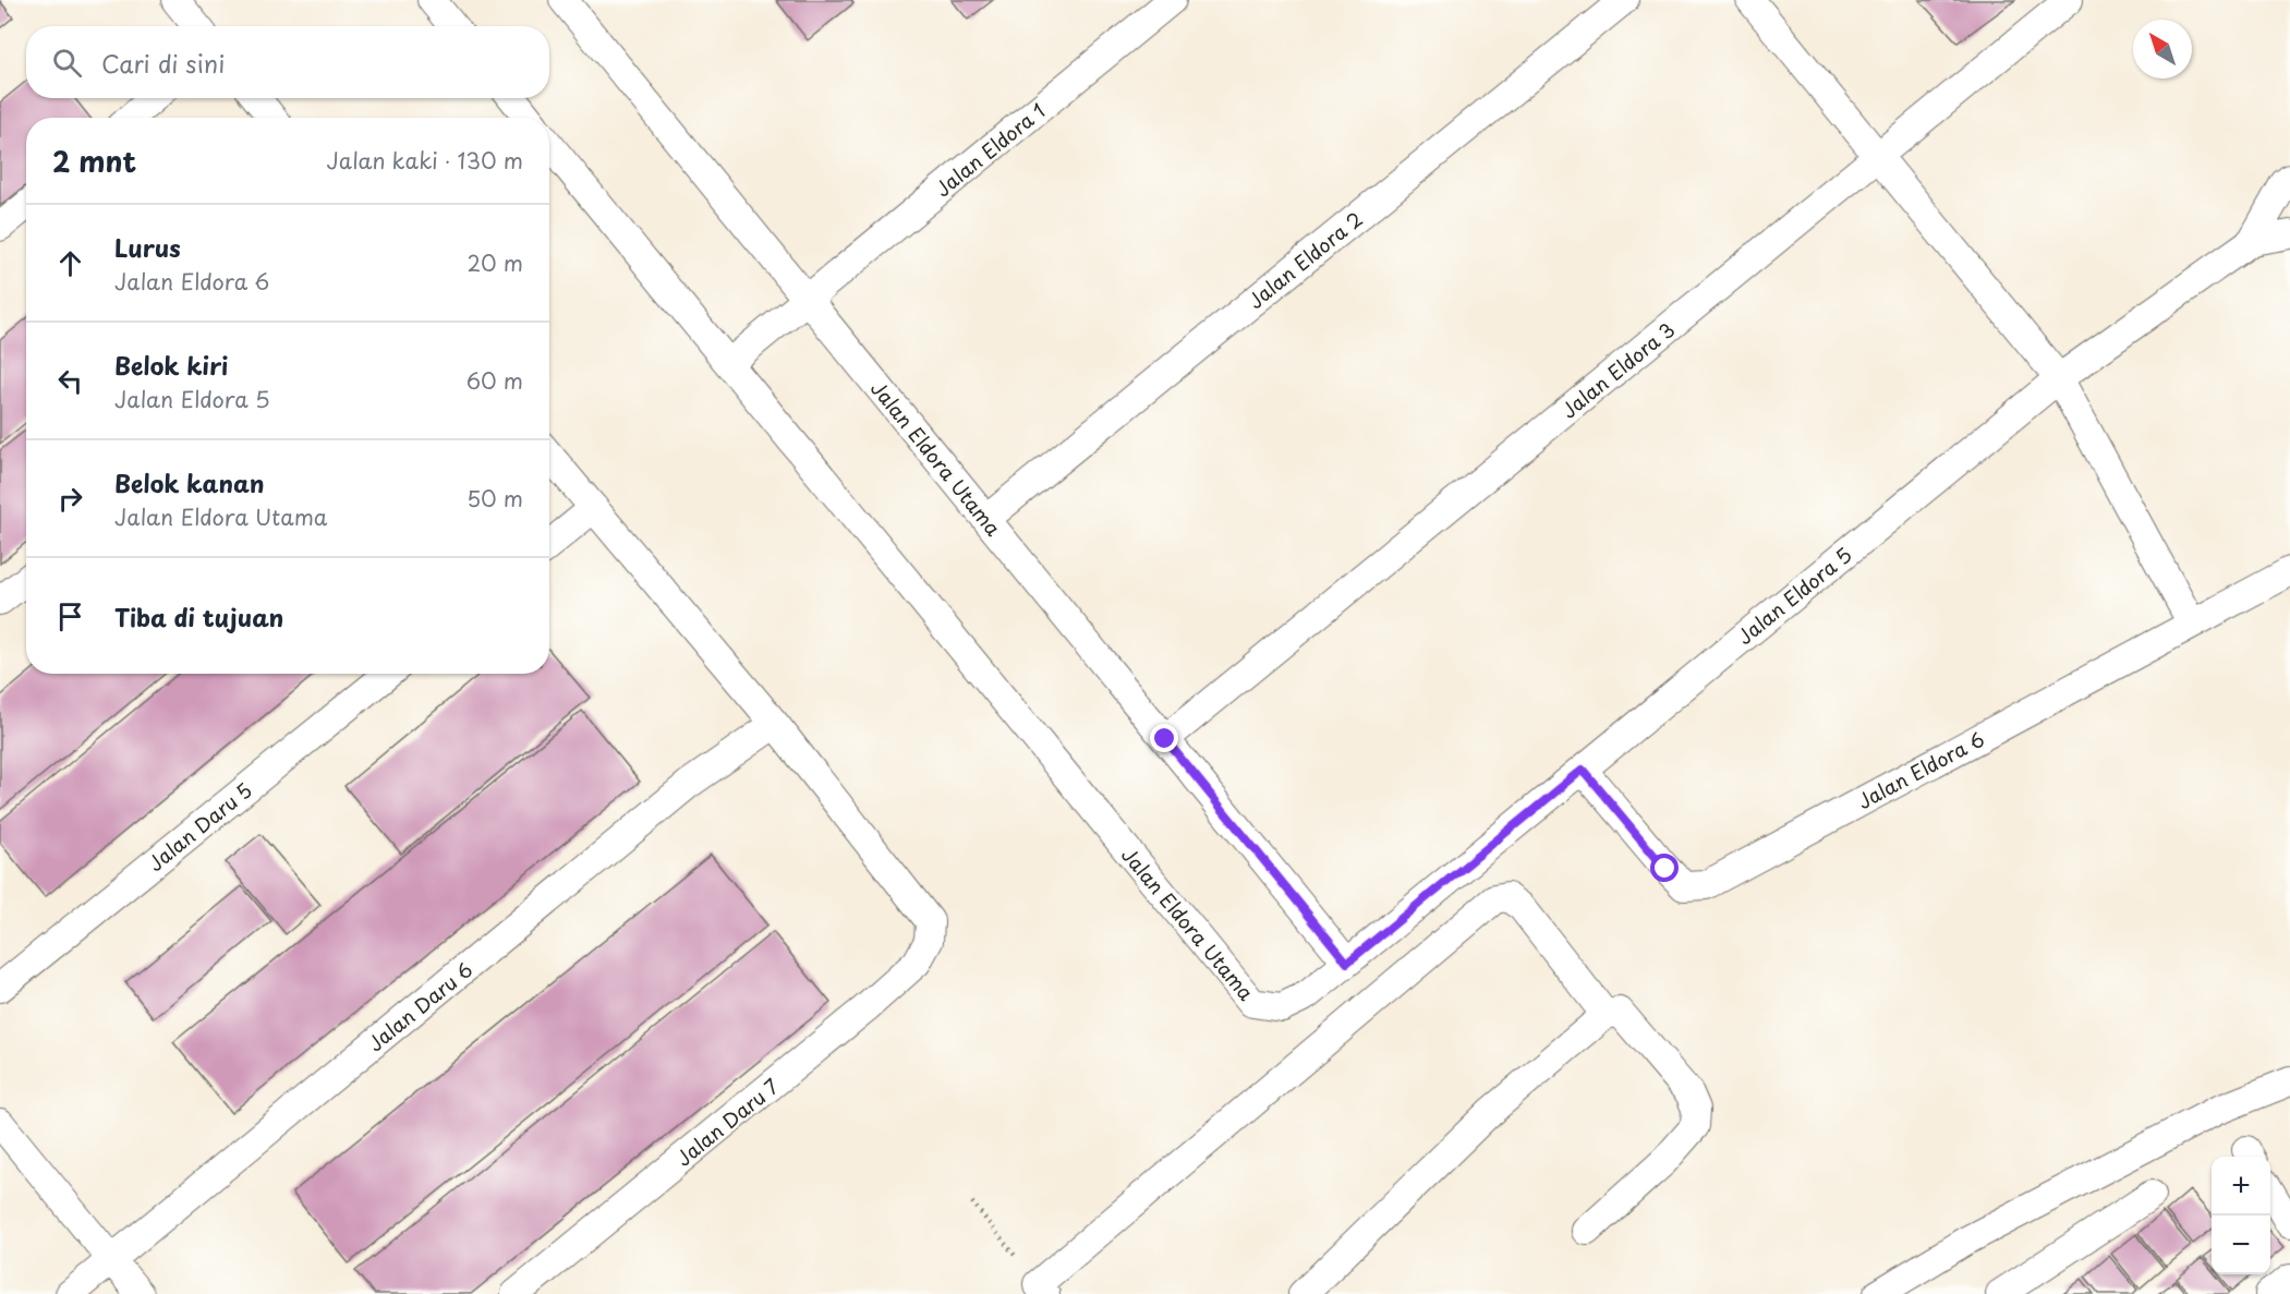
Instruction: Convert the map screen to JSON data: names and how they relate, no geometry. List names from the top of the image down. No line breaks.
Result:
{"streets":{"street":["Jalan Eldora 1","Jalan Eldora 2","Jalan Eldora 3","Jalan Eldora Utama","Jalan Eldora 5","Jalan Eldora 6","Jalan Daru 5","Jalan Daru 6","Jalan Daru 7"]},"crossings":[["Jalan Eldora 1","Jalan Eldora Utama"],["Jalan Eldora 2","Jalan Eldora Utama"],["Jalan Eldora 3","Jalan Eldora Utama"],["Jalan Eldora Utama","Jalan Eldora 5"],["Jalan Eldora 5","Jalan Eldora 6"],["Jalan Daru 6","Jalan Daru 7"]],"north":"top left","page":{"search":"Cari di sini","heading":["2 mnt","Jalan kaki · 130 m"],"list":[["Lurus","Jalan Eldora 6","20 m"],["Belok kiri","Jalan Eldora 5","60 m"],["Belok kanan","Jalan Eldora Utama","50 m"],"Tiba di tujuan"],"map_buttons":["+","−"]}}
